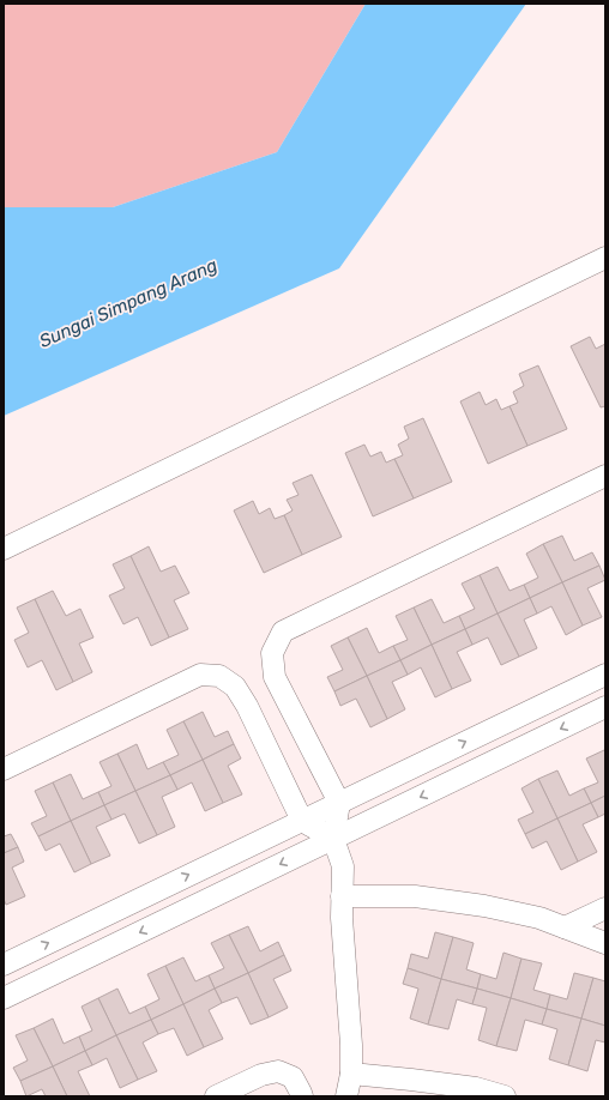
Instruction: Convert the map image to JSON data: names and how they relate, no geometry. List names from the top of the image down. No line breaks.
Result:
{"water":["Sungai Simpang Arang"]}
